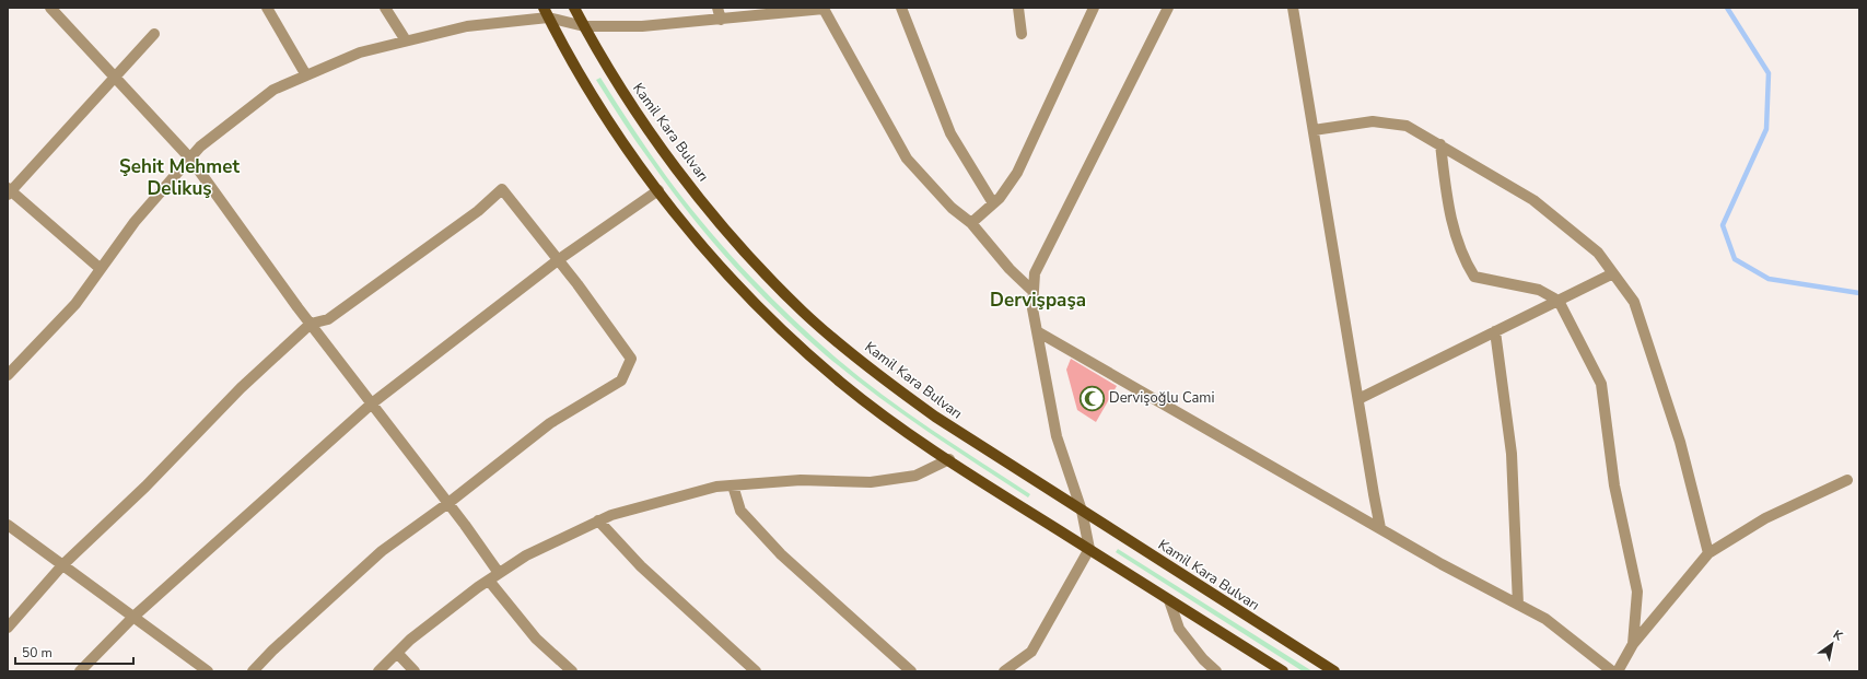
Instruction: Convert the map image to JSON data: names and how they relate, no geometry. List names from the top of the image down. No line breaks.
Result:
{"streets":{"main road":["Kamil Kara Bulvarı"]},"districts":["Şehit Mehmet Delikuş","Dervişpaşa"],"places":{"mosque":["Dervişoğlu Cami"]},"scale_bar":"50 m","north":"top right"}
